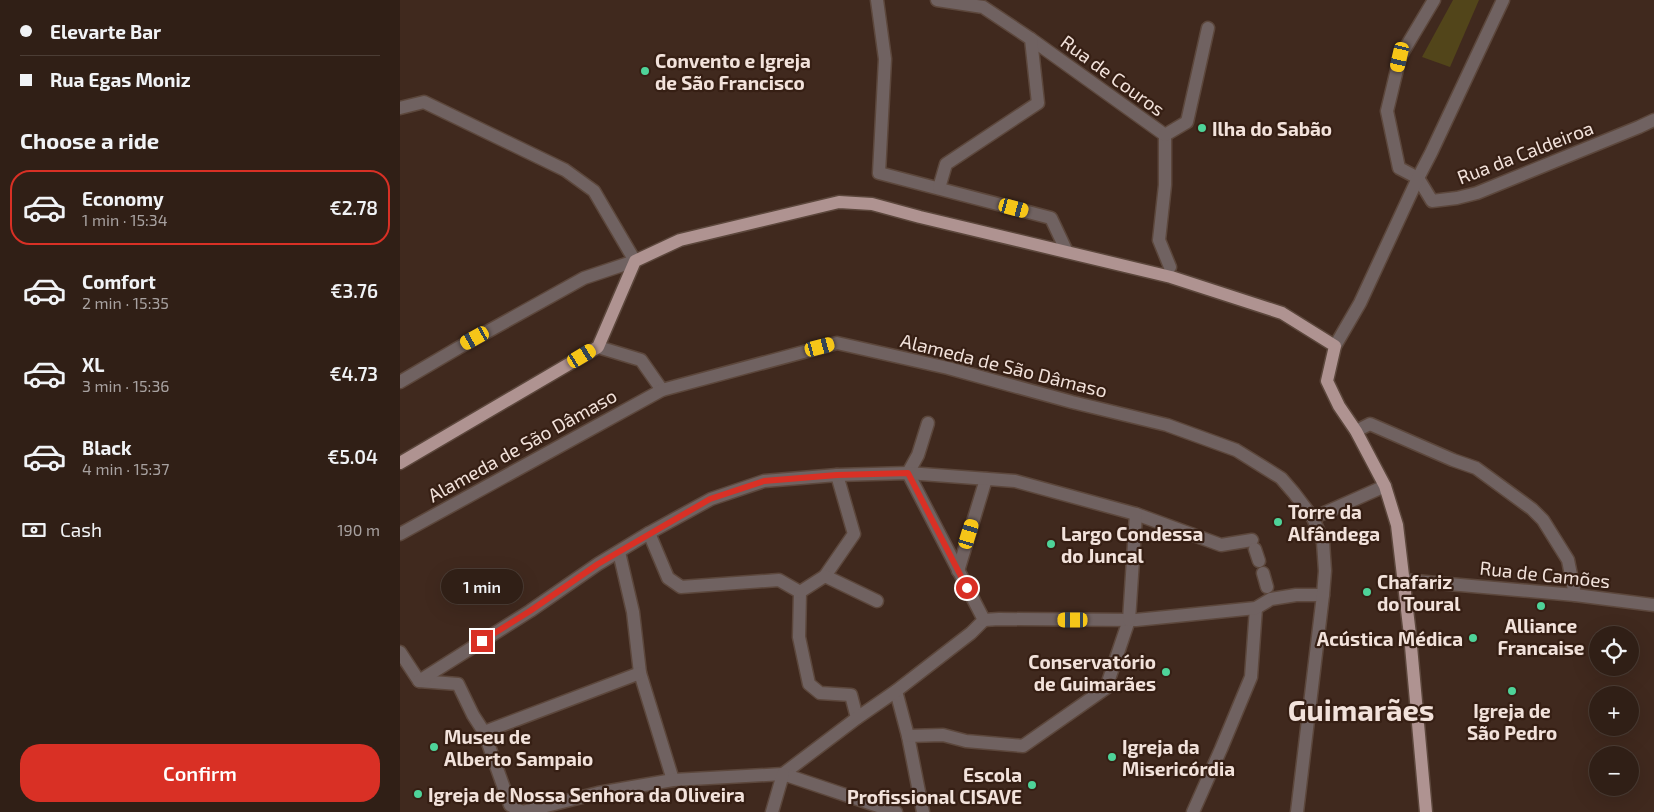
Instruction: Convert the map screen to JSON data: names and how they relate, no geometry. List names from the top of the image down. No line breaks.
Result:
{"streets":{"street":["Rua de Couros","Rua da Caldeiroa","Alameda de São Dâmaso","Rua de Camões"]},"districts":["Guimarães"],"places":["Convento e Igreja de São Francisco","Ilha do Sabão","Torre da Alfândega","Largo Condessa do Juncal","Chafariz do Toural","Alliance Francaise","Acústica Médica","Conservatório de Guimarães","Igreja de São Pedro","Museu de Alberto Sampaio","Igreja da Misericórdia","Escola Profissional CISAVE","Igreja de Nossa Senhora da Oliveira"],"page":{"banner":["Elevarte Bar","Rua Egas Moniz"],"heading":"Choose a ride","list":[{"name":"Economy","note":"1 min · 15:34","value":"€2.78"},{"name":"Comfort","note":"2 min · 15:35","value":"€3.76"},{"name":"XL","note":"3 min · 15:36","value":"€4.73"},{"name":"Black","note":"4 min · 15:37","value":"€5.04"}],"pay":["Cash","190 m"],"bubble":"1 min","map_buttons":["+","−"],"buttons":"Confirm"}}
